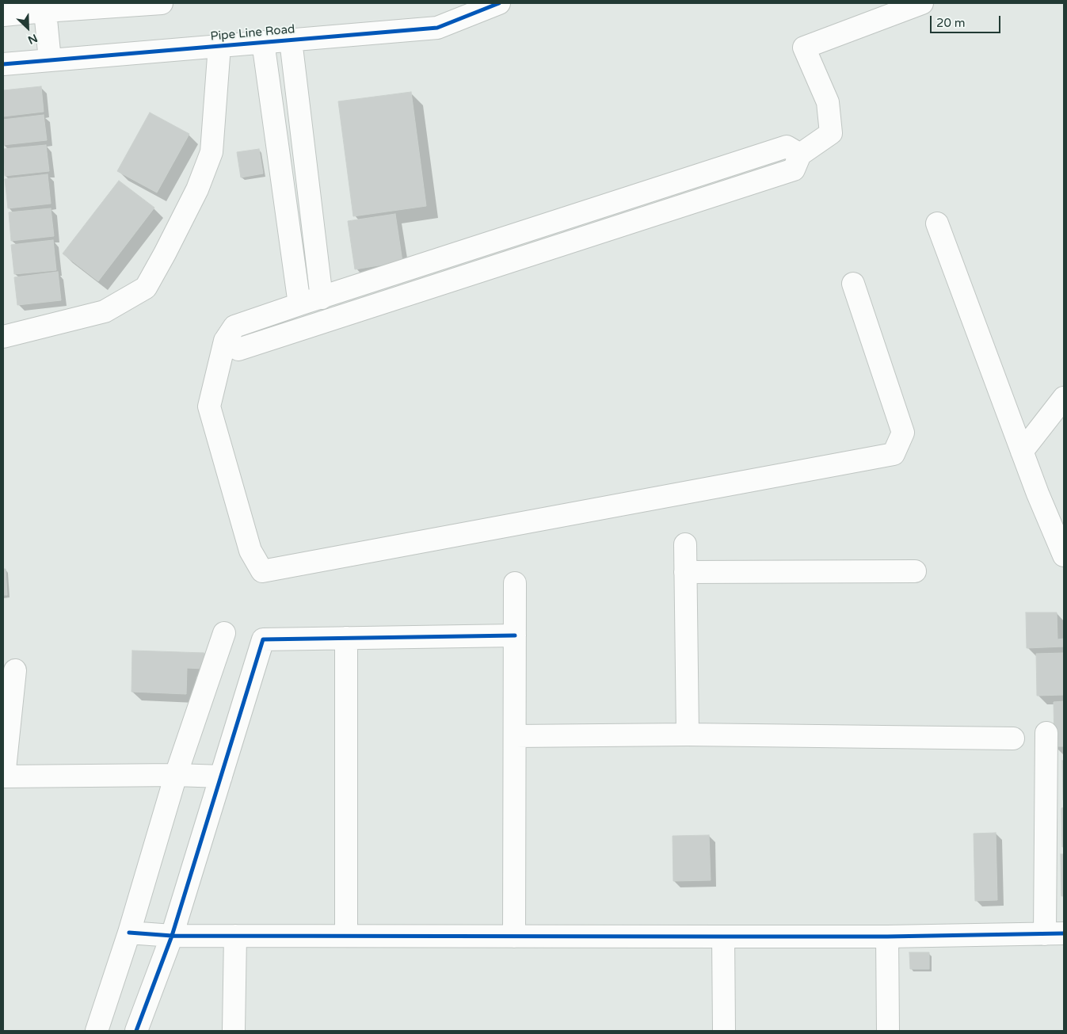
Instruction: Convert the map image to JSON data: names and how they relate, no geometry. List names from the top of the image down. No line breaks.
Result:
{"streets":{"street":["Pipe Line Road"]},"scale_bar":"20 m","north":"bottom right"}
